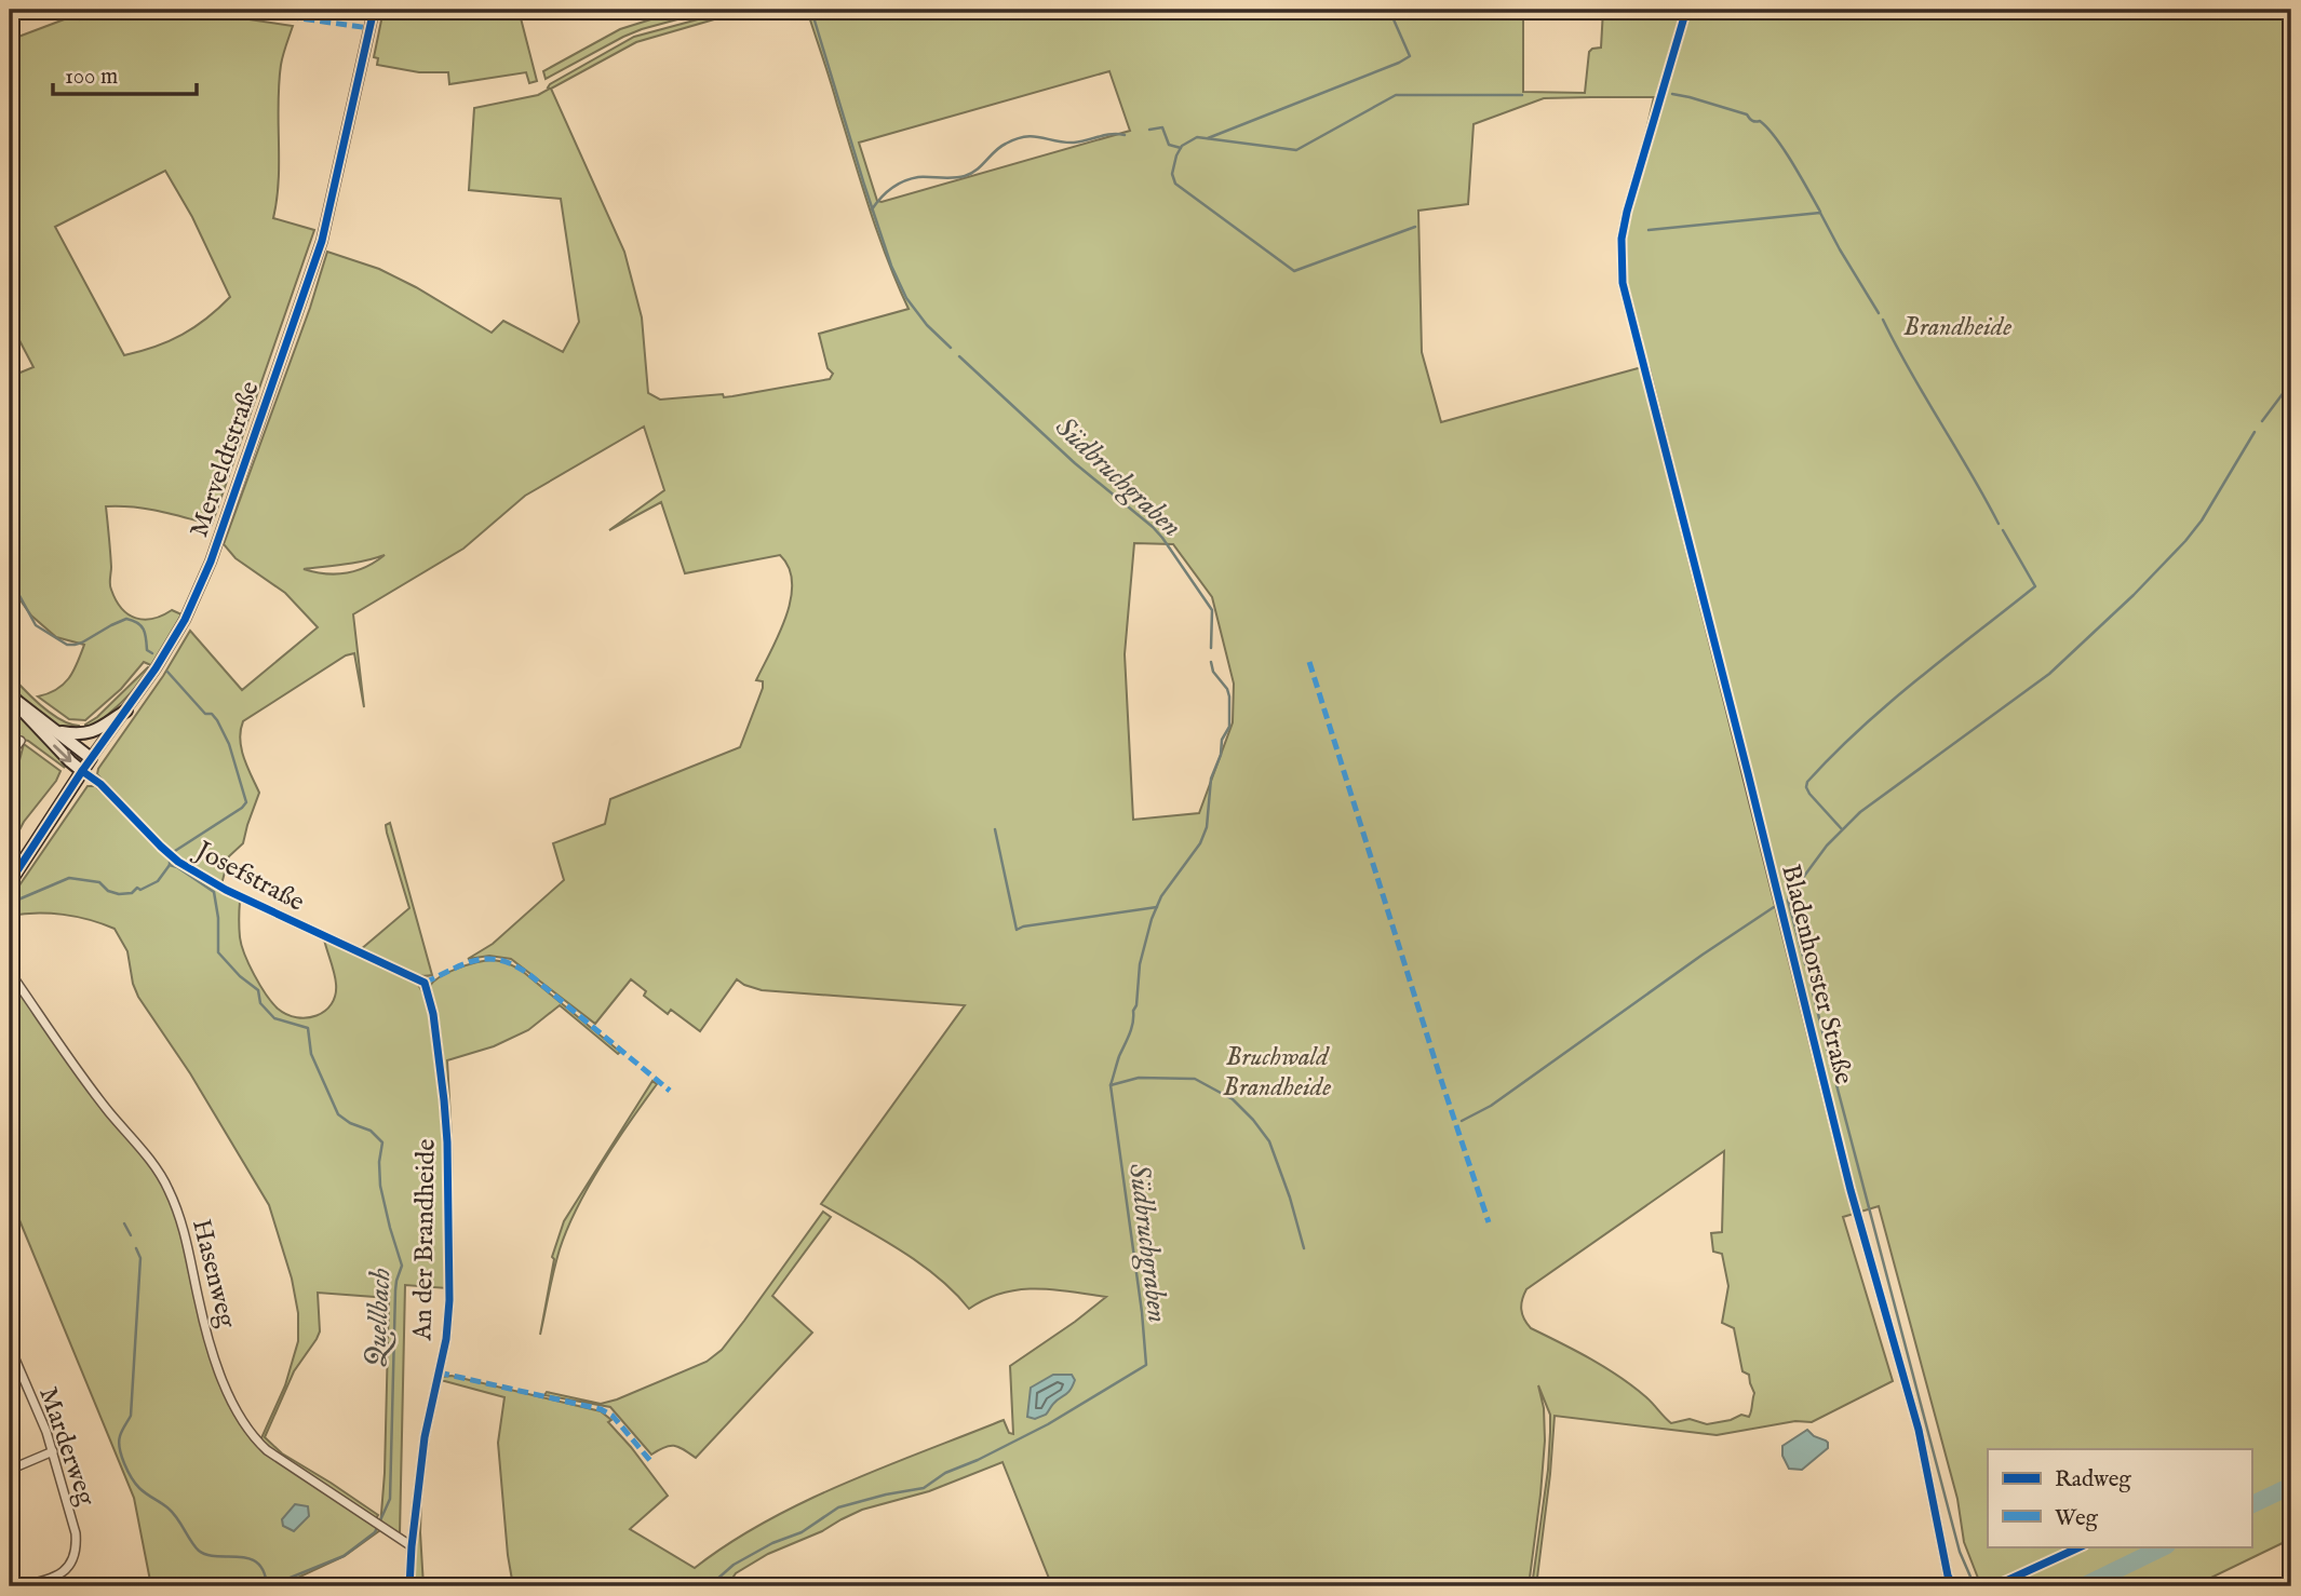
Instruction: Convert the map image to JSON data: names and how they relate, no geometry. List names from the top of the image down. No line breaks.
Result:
{"streets":{"main road":["Merveldtstraße"],"street":["Josefstraße","Bladenhorster Straße","An der Brandheide","Hasenweg","Marderweg"]},"crossings":[["Merveldtstraße","Josefstraße"],["Josefstraße","An der Brandheide"],["An der Brandheide","Hasenweg"]],"water":["Südbruchgraben","Quellbach"],"parks":["Brandheide","Bruchwald Brandheide"],"legend":["Radweg","Weg"],"scale_bar":"100 m"}
